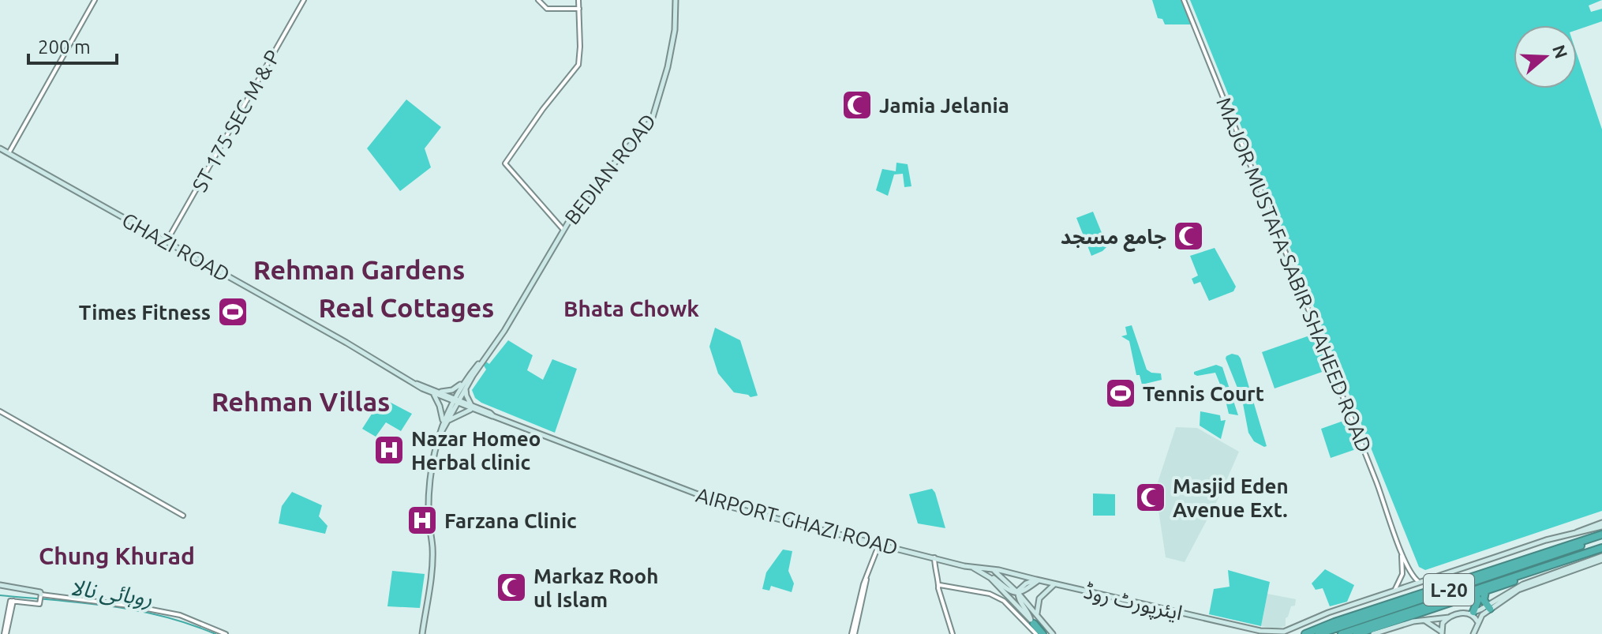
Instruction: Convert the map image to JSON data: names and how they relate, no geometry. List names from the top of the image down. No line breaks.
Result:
{"streets":{"highway":["L-20"],"main road":["BEDIAN ROAD","GHAZI ROAD","AIRPORT GHAZI ROAD","ایئرپورٹ روڈ"],"street":["ST 175 SEC M & P","MAJOR MUSTAFA SABIR SHAHEED ROAD"]},"crossings":[["ST 175 SEC M & P","GHAZI ROAD"],["BEDIAN ROAD","GHAZI ROAD"],["BEDIAN ROAD","AIRPORT GHAZI ROAD"],["GHAZI ROAD","AIRPORT GHAZI ROAD"],["MAJOR MUSTAFA SABIR SHAHEED ROAD","ایئرپورٹ روڈ"],["AIRPORT GHAZI ROAD","ایئرپورٹ روڈ"]],"districts":["Rehman Gardens","Real Cottages","Bhata Chowk","Rehman Villas","Chung Khurad"],"water":["روہائی نالا"],"places":{"mosque":["Jamia Jelania","جامع مسجد","Masjid Eden Avenue Ext.","Markaz Rooh ul Islam"],"sports":["Times Fitness","Tennis Court"],"hospital":["Nazar Homeo Herbal clinic","Farzana Clinic"]},"scale_bar":"200 m","north":"right"}
